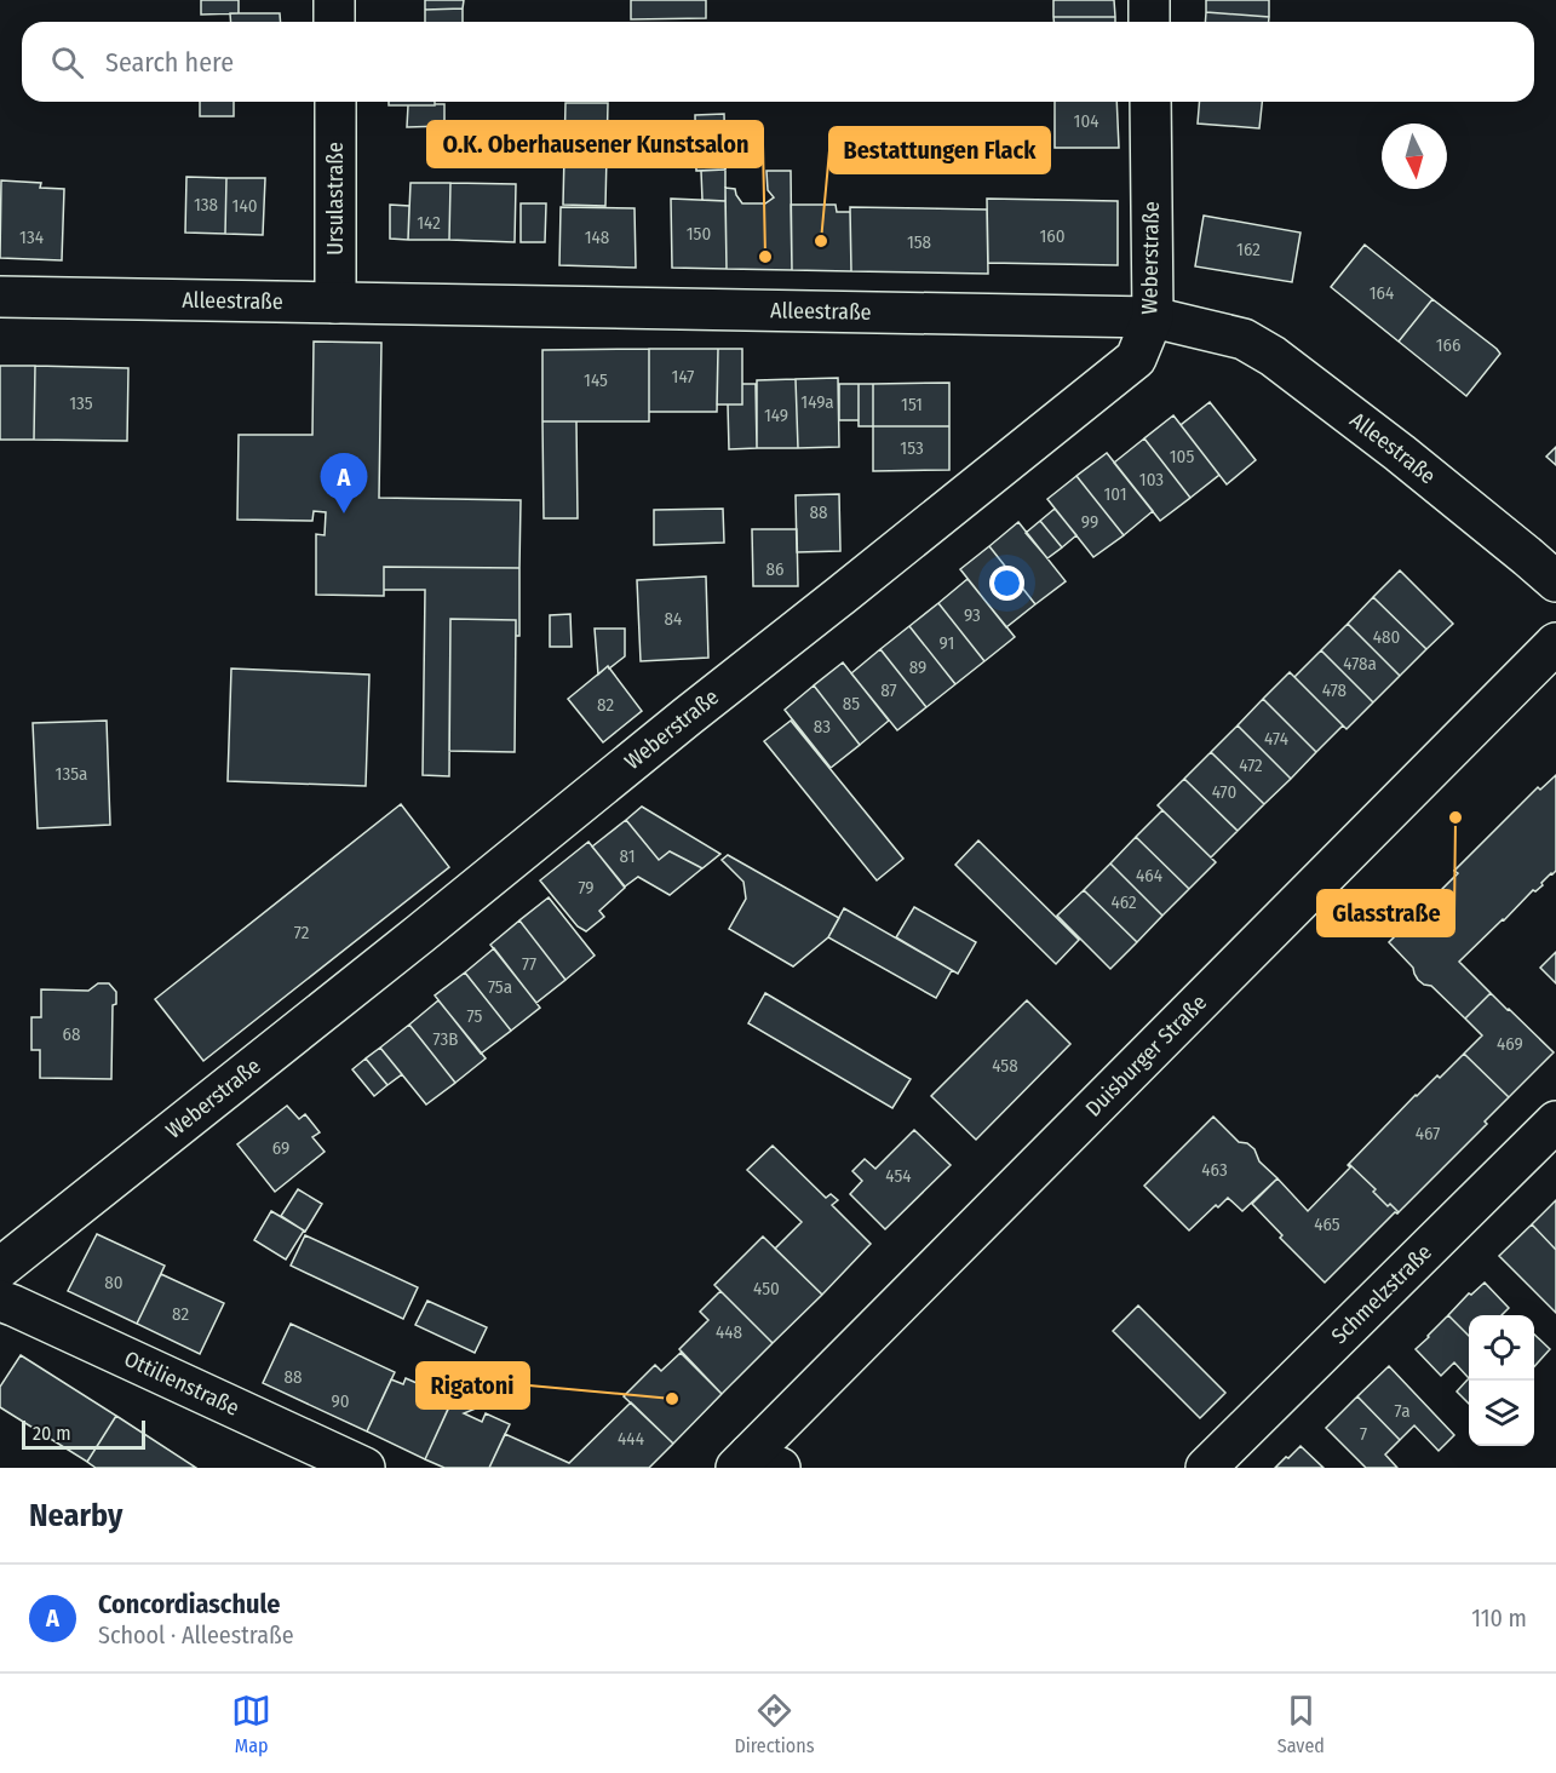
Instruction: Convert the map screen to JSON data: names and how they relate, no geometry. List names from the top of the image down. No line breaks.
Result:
{"streets":{"street":["Ursulastraße","Weberstraße","Alleestraße","Duisburger Straße","Schmelzstraße","Ottilienstraße"]},"crossings":[["Ursulastraße","Alleestraße"],["Weberstraße","Alleestraße"]],"places":["Bestattungen Flack","O.K. Oberhausener Kunstsalon","Glasstraße","Rigatoni"],"house_numbers":["104","138","140","142","150","160","134","148","158","162","164","166","147","145","149a","135","151","149","153","105","103","101","88","99","86","93","84","480","91","478a","89","87","478","85","82","83","474","472","135a","470","81","464","79","462","72","77","75a","75","68","73B","469","458","467","69","463","454","465","80","450","82","448","88","90","7a","7","444"],"scale_bar":"20 m","north":"bottom","page":{"search":"Search here","pins":"A","scale":"20 m","heading":"Nearby","list":[{"mark":"A","name":"Concordiaschule","note":"School · Alleestraße","value":"110 m"}],"nav":["Map","Directions","Saved"]}}
